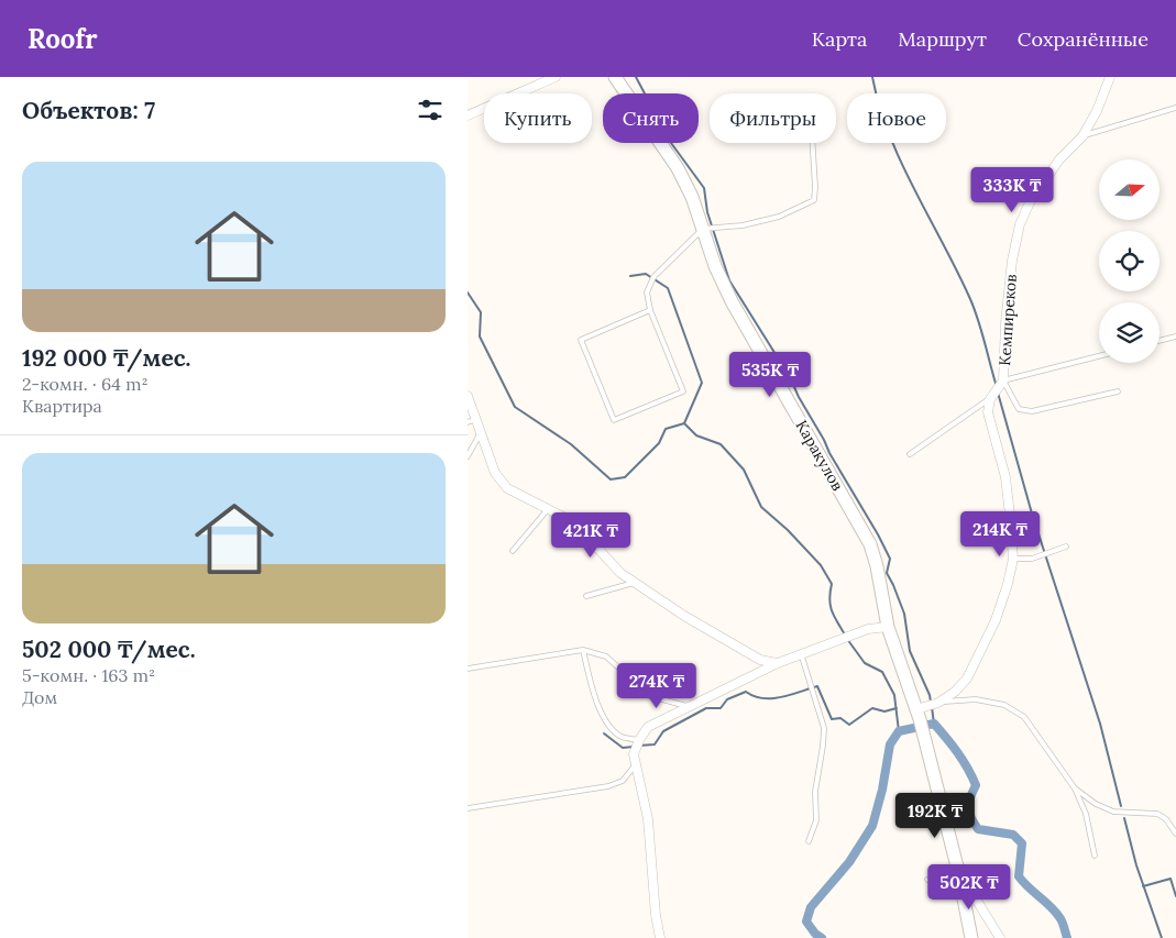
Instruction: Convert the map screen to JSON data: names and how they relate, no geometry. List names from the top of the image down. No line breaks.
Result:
{"streets":{"main road":["Каракулов"],"street":["Кемпиреков"]},"north":"right","page":{"header":"Roofr","nav":["Карта","Маршрут","Сохранённые"],"heading":"Объектов: 7","chip":["Купить","Снять","Фильтры","Новое"],"list":[{"name":"192 000 ₸/мес.","note":"2-комн. · 64 m² · Квартира"},{"name":"502 000 ₸/мес.","note":"5-комн. · 163 m² · Дом"}],"price":["333K ₸","535K ₸","214K ₸","421K ₸","274K ₸","192K ₸","502K ₸"]}}
